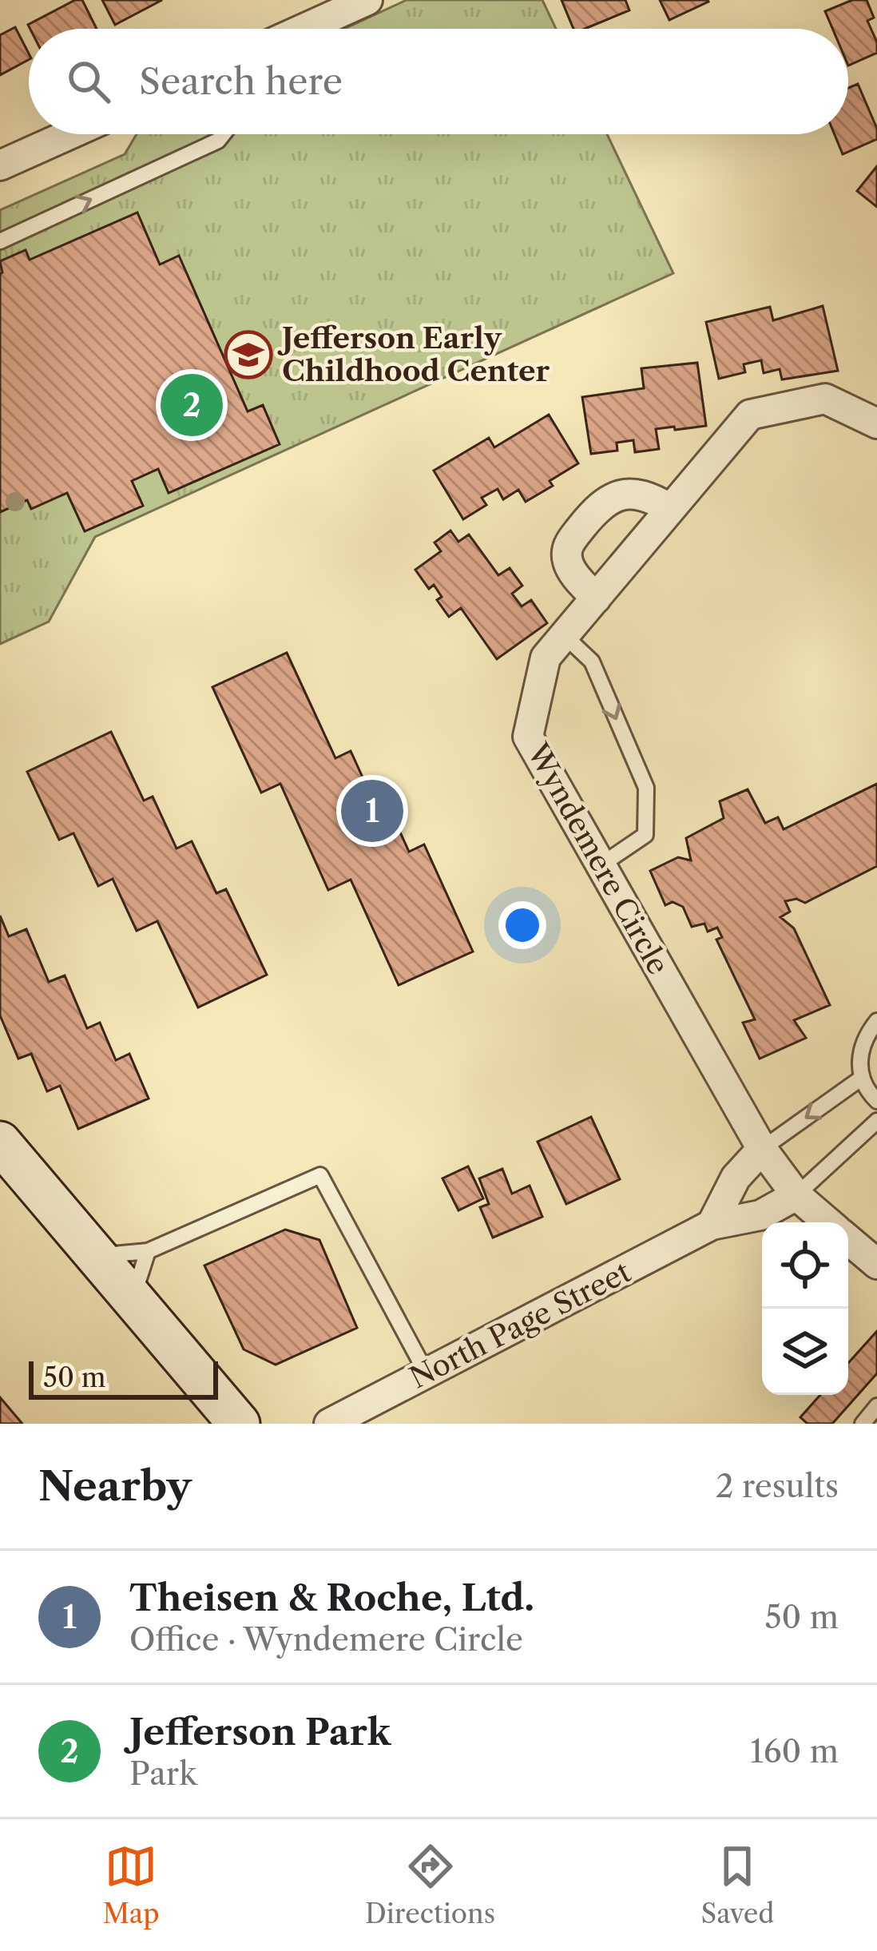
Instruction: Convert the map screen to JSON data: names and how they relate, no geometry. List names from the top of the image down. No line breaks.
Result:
{"streets":{"street":["Wyndemere Circle","North Page Street"]},"crossings":[["Wyndemere Circle","North Page Street"]],"places":{"school or university":["Jefferson Early Childhood Center"]},"scale_bar":"50 m","page":{"search":"Search here","pins":["2","1"],"scale":"50 m","heading":["Nearby","2 results"],"list":[{"mark":"1","name":"Theisen & Roche, Ltd.","note":"Office · Wyndemere Circle","value":"50 m"},{"mark":"2","name":"Jefferson Park","note":"Park","value":"160 m"}],"nav":["Map","Directions","Saved"]}}
